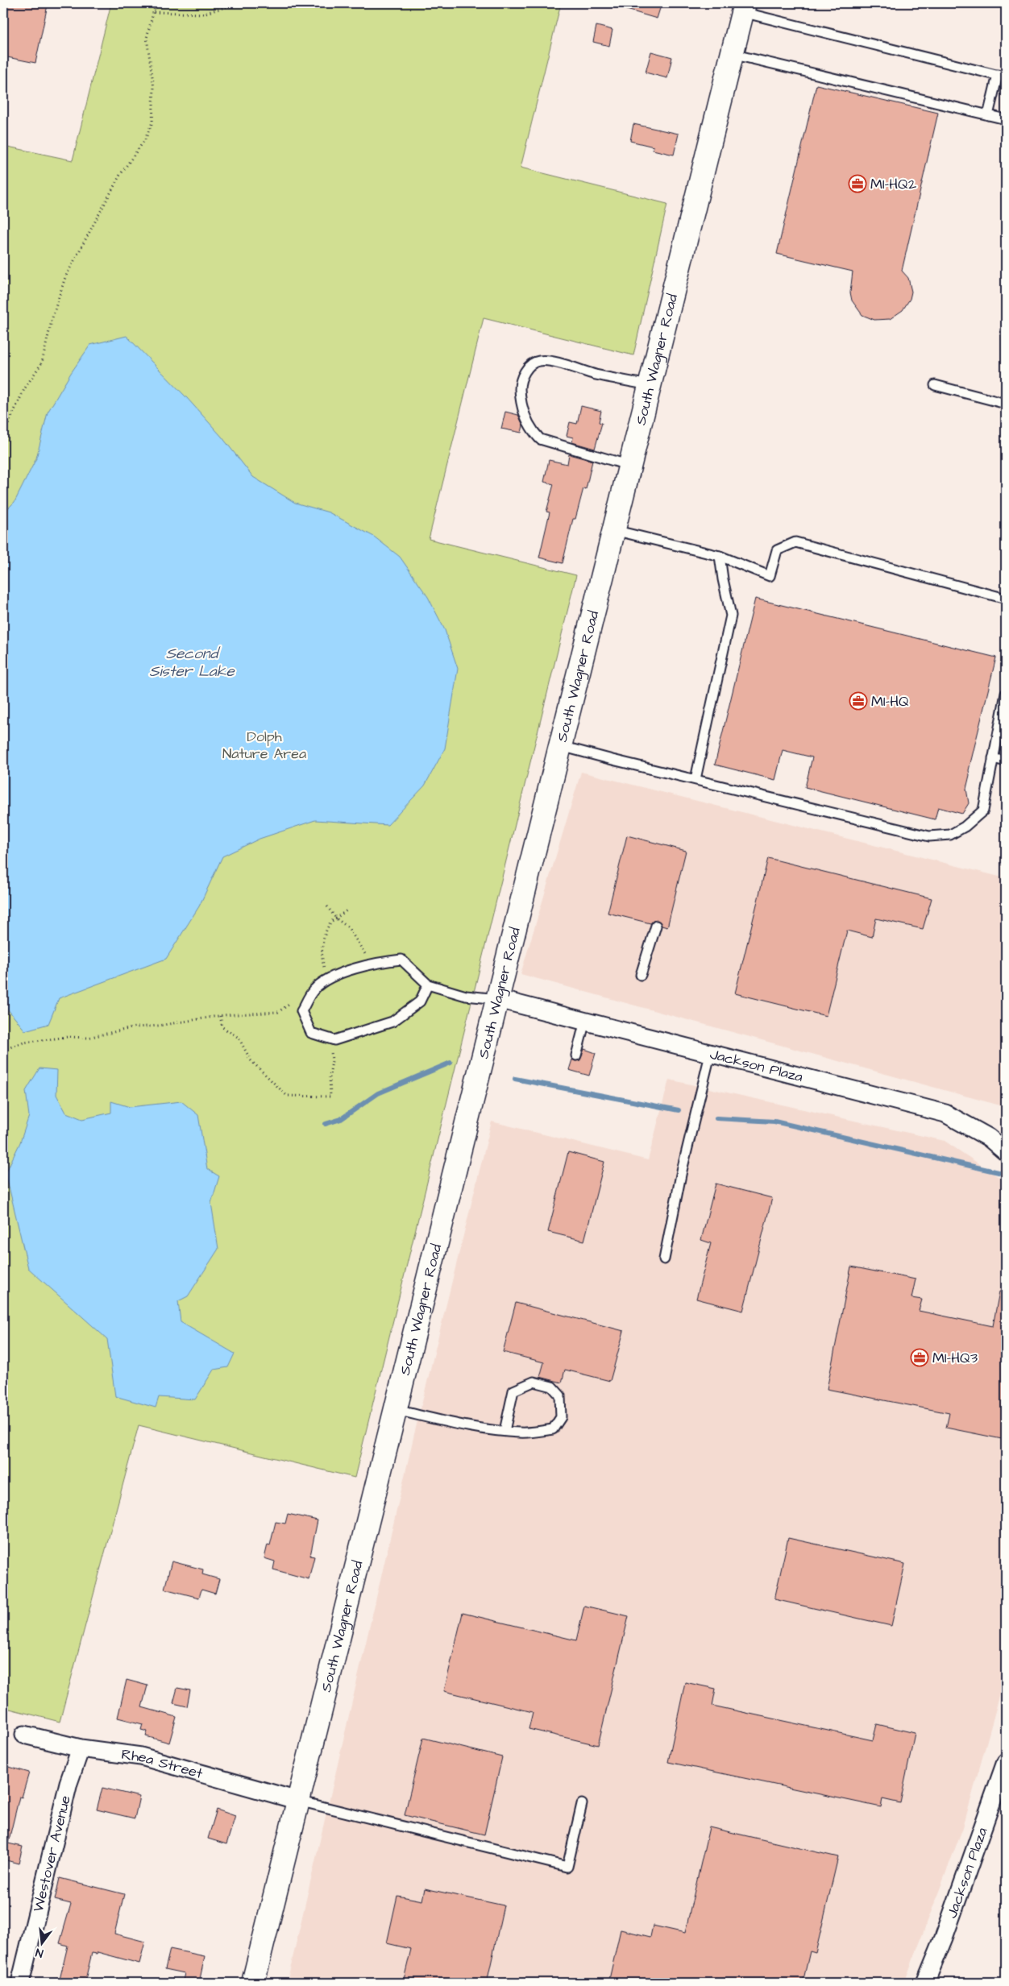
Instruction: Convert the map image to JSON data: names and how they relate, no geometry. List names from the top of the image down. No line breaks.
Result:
{"streets":{"main road":["South Wagner Road"],"street":["Jackson Plaza","Rhea Street","Westover Avenue"]},"crossings":[["South Wagner Road","Jackson Plaza"],["South Wagner Road","Rhea Street"],["Rhea Street","Westover Avenue"]],"water":["Second Sister Lake"],"parks":["Dolph Nature Area"],"places":{"office":["MI-HQ2","MI-HQ","MI-HQ3"]},"north":"bottom"}
